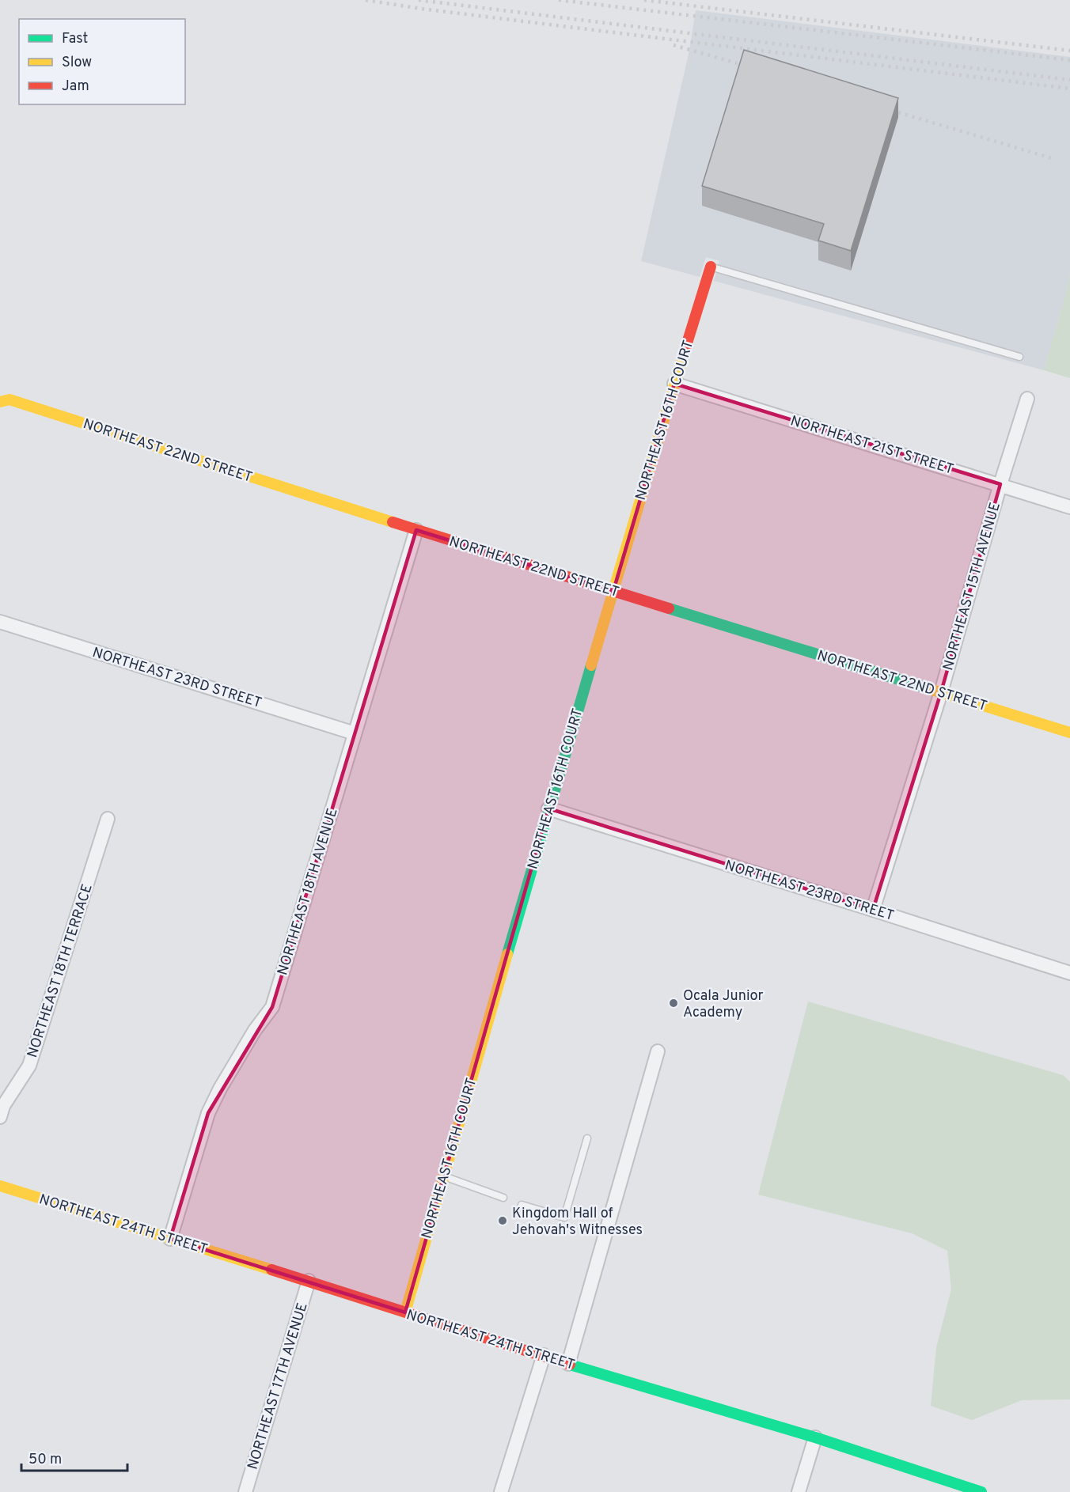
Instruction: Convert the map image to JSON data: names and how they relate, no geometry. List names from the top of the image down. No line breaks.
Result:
{"streets":{"street":["NORTHEAST 16TH COURT","NORTHEAST 21ST STREET","NORTHEAST 22ND STREET","NORTHEAST 15TH AVENUE","NORTHEAST 23RD STREET","NORTHEAST 18TH AVENUE","NORTHEAST 18TH TERRACE","NORTHEAST 24TH STREET","NORTHEAST 17TH AVENUE"]},"crossings":[["NORTHEAST 16TH COURT","NORTHEAST 21ST STREET"],["NORTHEAST 16TH COURT","NORTHEAST 22ND STREET"],["NORTHEAST 16TH COURT","NORTHEAST 23RD STREET"],["NORTHEAST 16TH COURT","NORTHEAST 24TH STREET"],["NORTHEAST 21ST STREET","NORTHEAST 15TH AVENUE"],["NORTHEAST 22ND STREET","NORTHEAST 15TH AVENUE"],["NORTHEAST 22ND STREET","NORTHEAST 18TH AVENUE"],["NORTHEAST 15TH AVENUE","NORTHEAST 23RD STREET"],["NORTHEAST 23RD STREET","NORTHEAST 18TH AVENUE"],["NORTHEAST 18TH AVENUE","NORTHEAST 24TH STREET"],["NORTHEAST 24TH STREET","NORTHEAST 17TH AVENUE"]],"places":["Ocala Junior Academy","Kingdom Hall of Jehovah's Witnesses"],"legend":["Fast","Slow","Jam"],"scale_bar":"50 m"}
